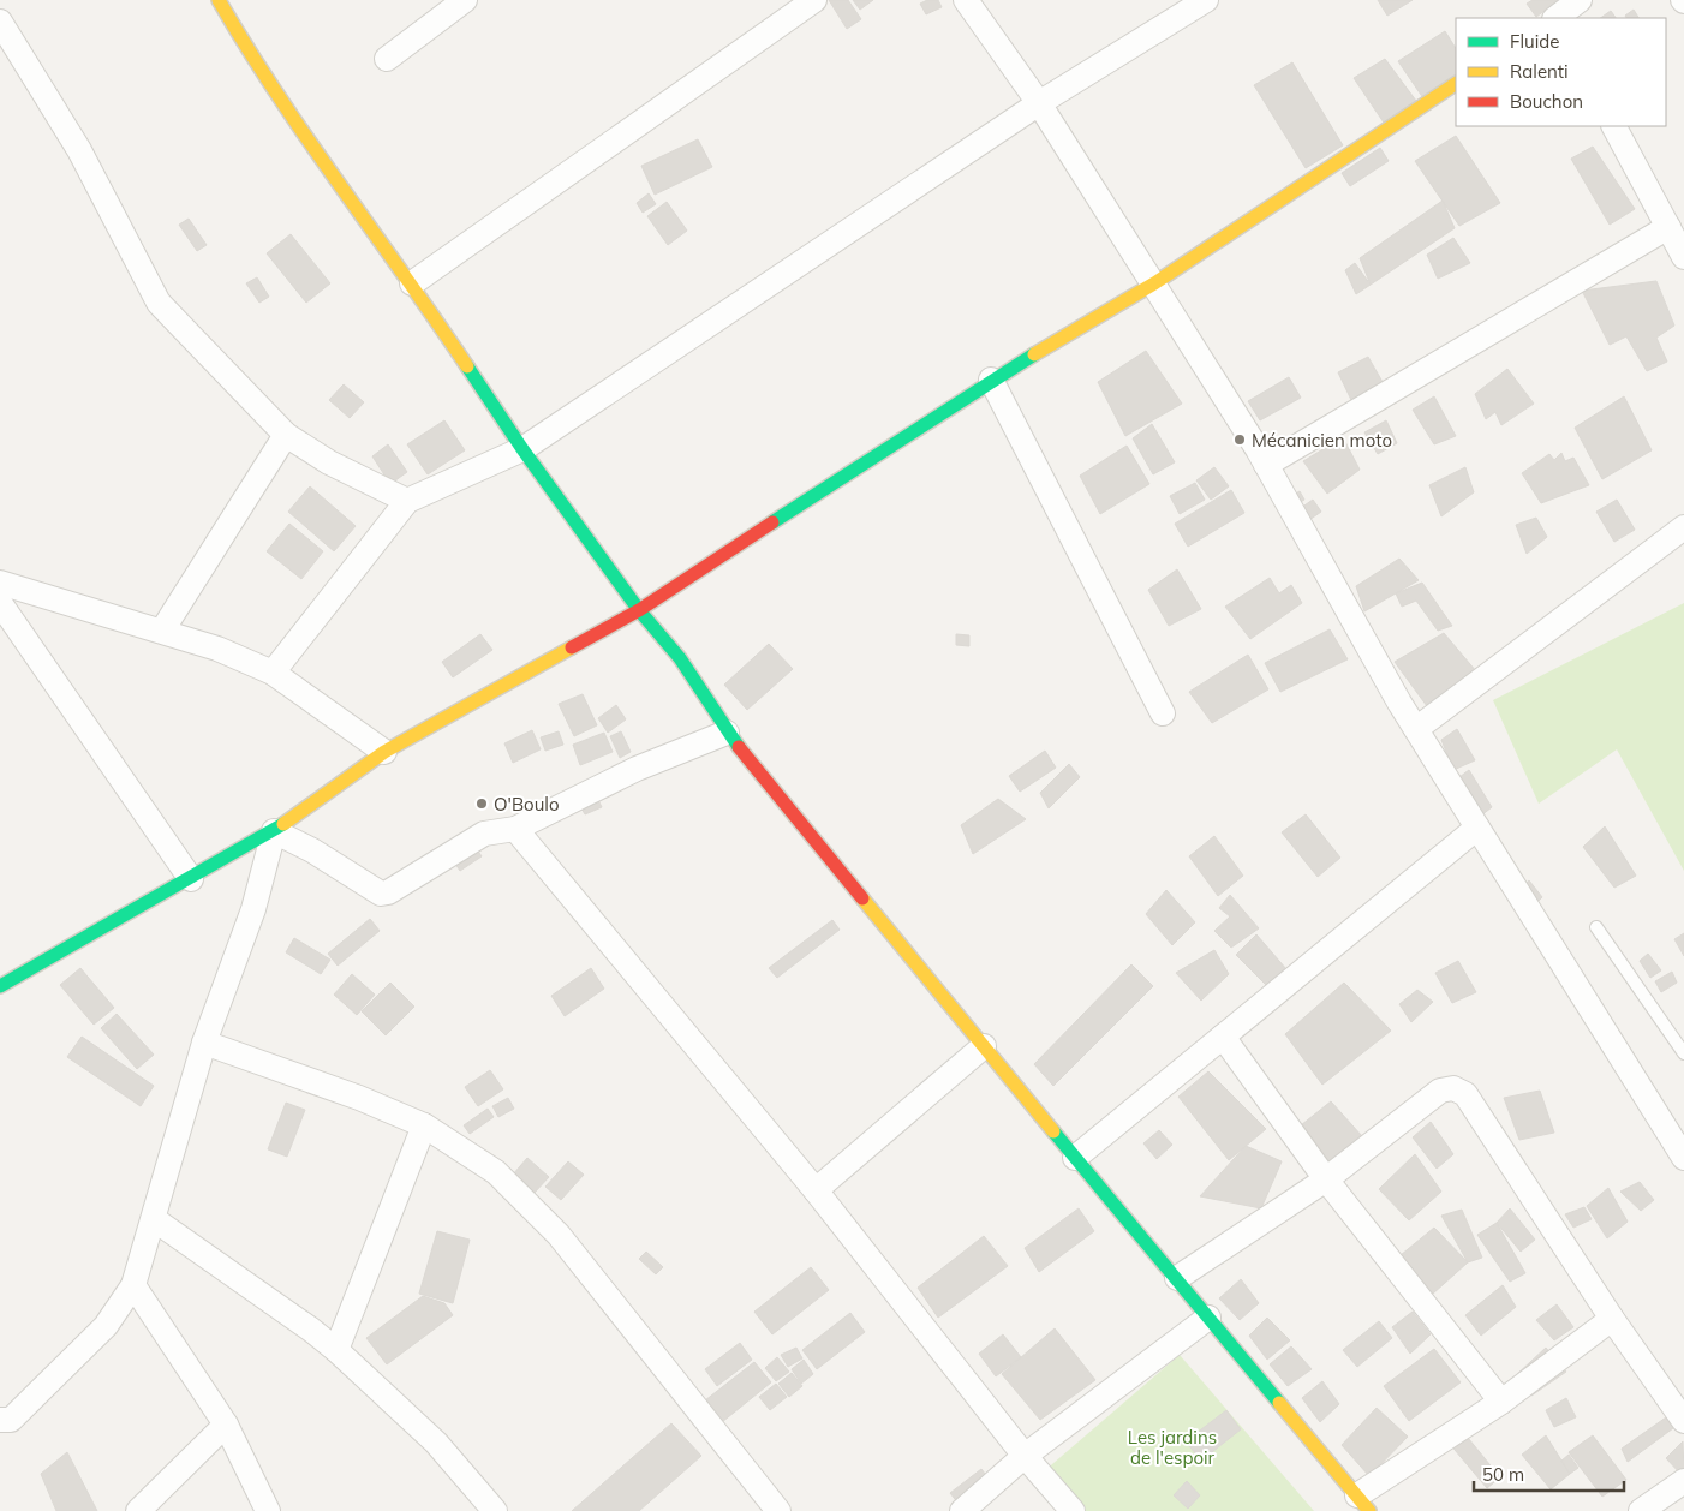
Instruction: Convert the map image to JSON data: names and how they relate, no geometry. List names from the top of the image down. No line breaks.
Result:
{"parks":["Les jardins de l'espoir"],"places":["Mécanicien moto","O'Boulo"],"legend":["Fluide","Ralenti","Bouchon"],"scale_bar":"50 m"}
